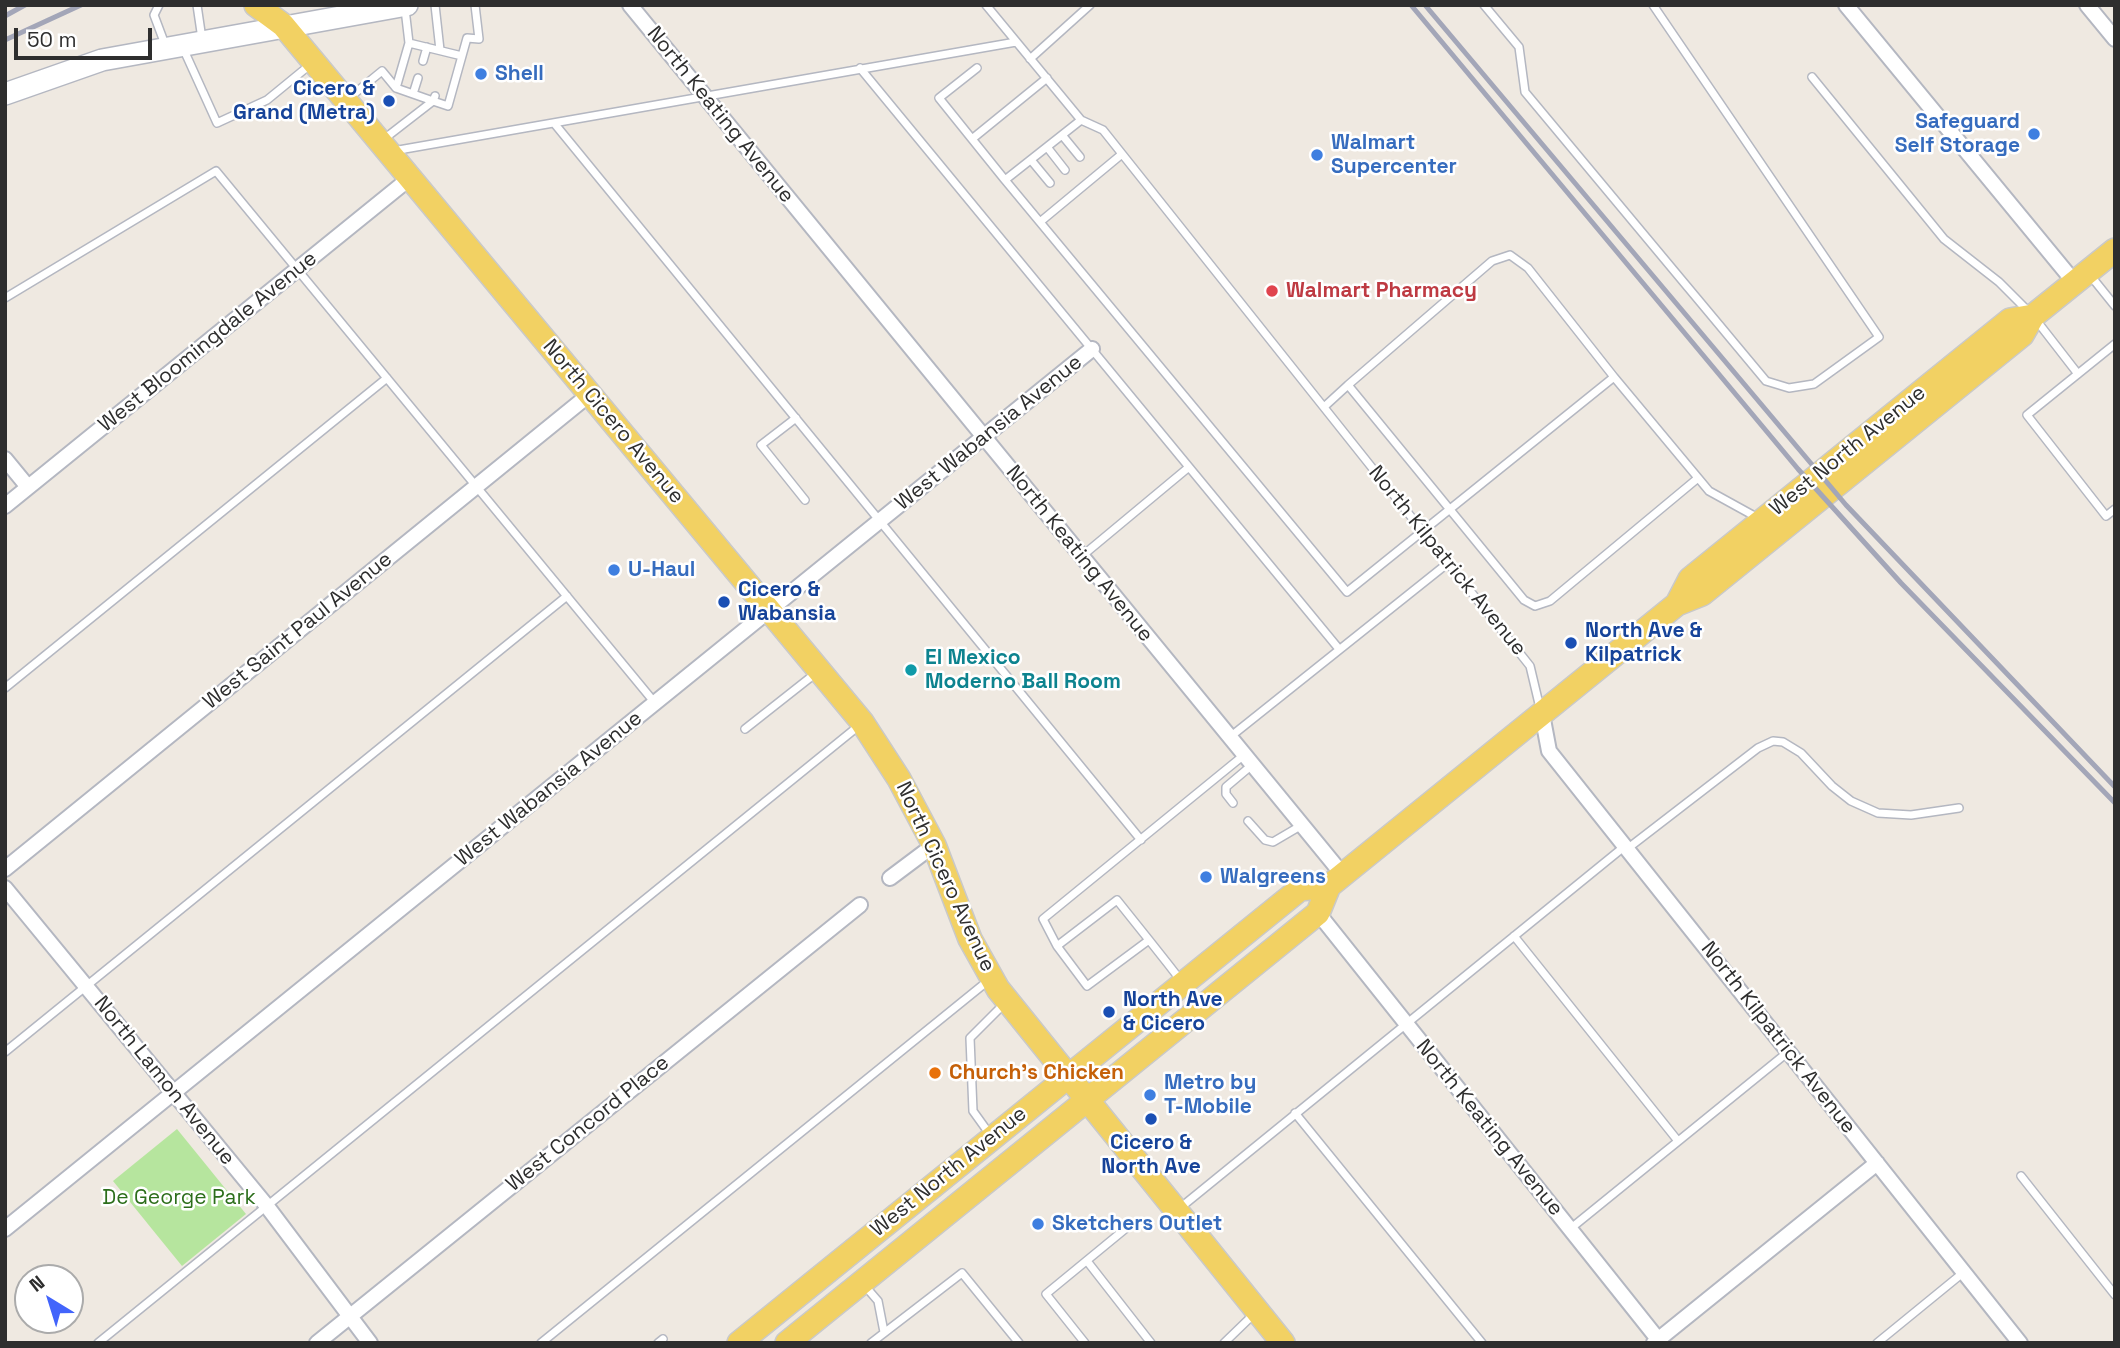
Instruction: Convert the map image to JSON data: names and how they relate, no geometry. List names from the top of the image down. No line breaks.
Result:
{"streets":{"main road":["North Cicero Avenue","West North Avenue"],"street":["North Keating Avenue","West Bloomingdale Avenue","West Wabansia Avenue","North Kilpatrick Avenue","West Saint Paul Avenue","North Lamon Avenue","West Concord Place"]},"crossings":[["North Keating Avenue","West Wabansia Avenue"],["North Keating Avenue","West North Avenue"],["West Bloomingdale Avenue","North Cicero Avenue"],["North Cicero Avenue","West Wabansia Avenue"],["North Cicero Avenue","West North Avenue"],["North Cicero Avenue","West Saint Paul Avenue"],["West Wabansia Avenue","North Lamon Avenue"],["West North Avenue","North Kilpatrick Avenue"],["North Lamon Avenue","West Concord Place"]],"parks":["De George Park"],"places":["Shell","Cicero & Grand (Metra)","Safeguard Self Storage","Walmart Supercenter","Walmart Pharmacy","U-Haul","Cicero & Wabansia","North Ave & Kilpatrick","El Mexico Moderno Ball Room","Walgreens","North Ave & Cicero","Church's Chicken","Metro by T-Mobile","Cicero & North Ave","Sketchers Outlet"],"scale_bar":"50 m","north":"top left"}
